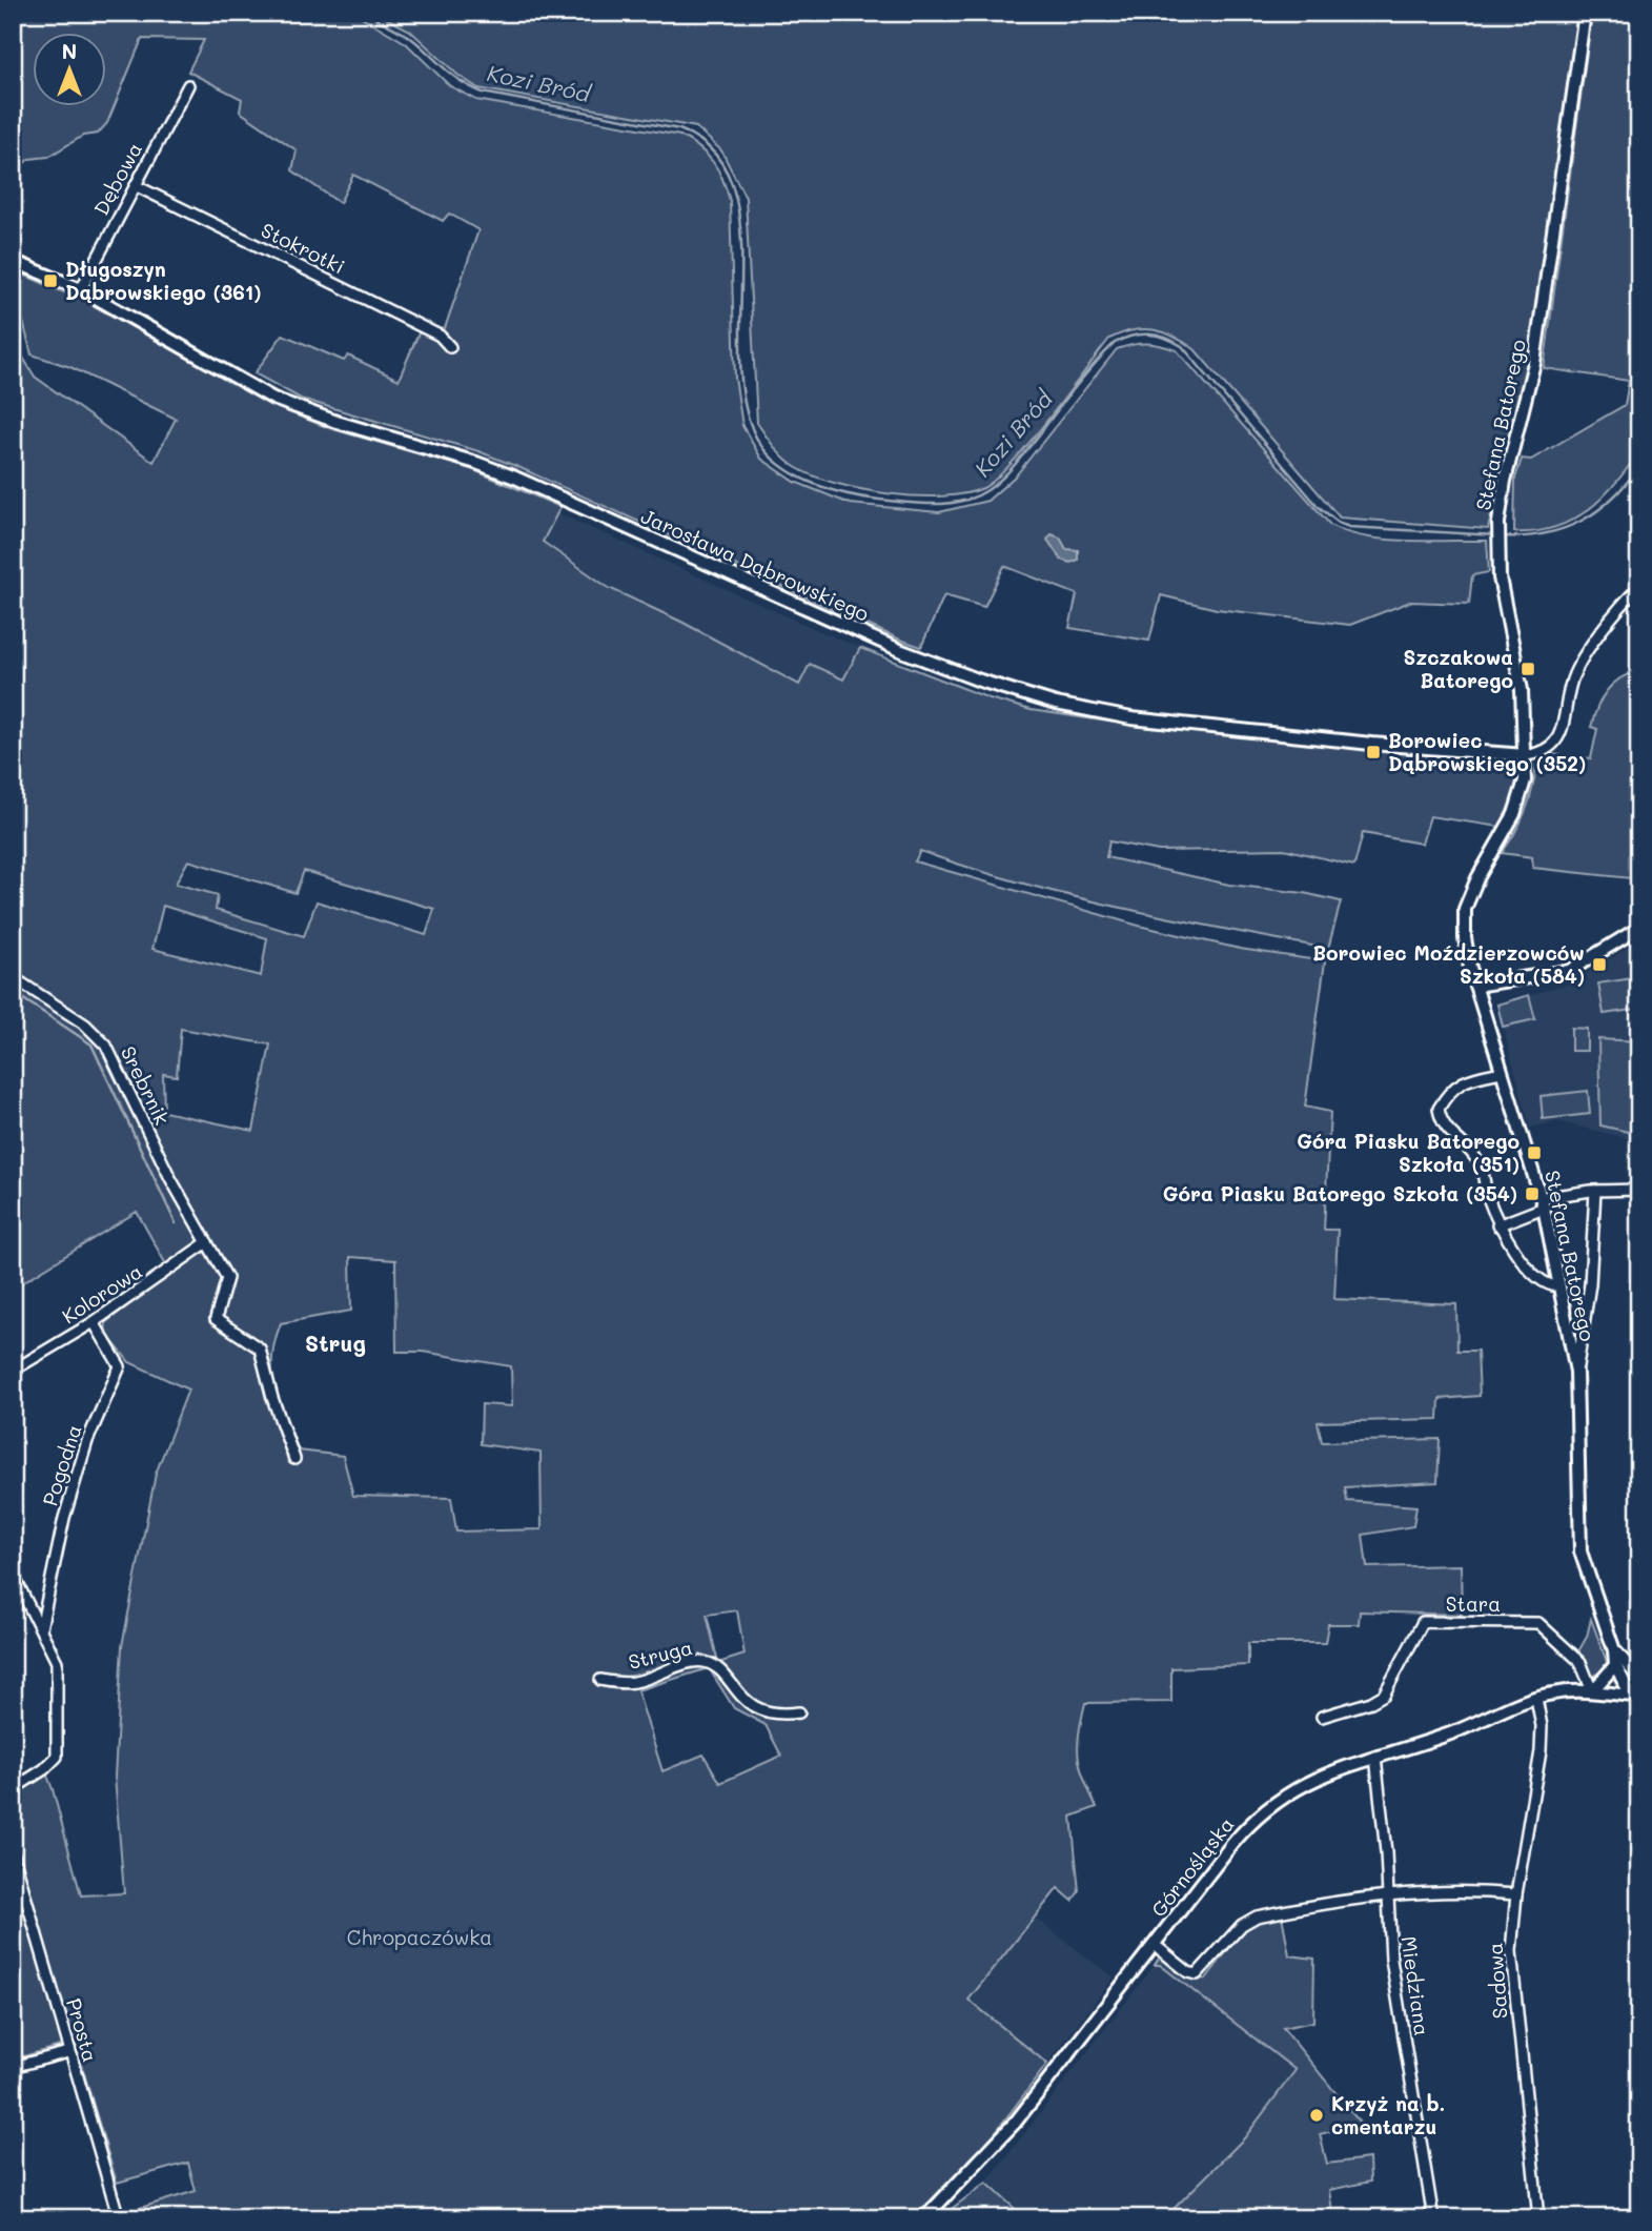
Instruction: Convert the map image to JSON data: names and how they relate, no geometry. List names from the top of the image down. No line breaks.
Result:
{"streets":{"street":["Dębowa","Stokrotki","Stefana Batorego","Jarosława Dąbrowskiego","Srebrnik","Kolorowa","Pogodna","Stara","Struga","Górnośląska","Sadowa","Miedziana","Prosta"]},"crossings":[["Dębowa","Stokrotki"],["Dębowa","Jarosława Dąbrowskiego"],["Stefana Batorego","Jarosława Dąbrowskiego"],["Stefana Batorego","Górnośląska"],["Srebrnik","Kolorowa"],["Kolorowa","Pogodna"],["Stara","Górnośląska"],["Górnośląska","Sadowa"],["Górnośląska","Miedziana"]],"districts":["Strug"],"water":["Kozi Bród"],"parks":["Chropaczówka"],"places":{"transit":["Długoszyn Dąbrowskiego (361)","Szczakowa Batorego","Borowiec Dąbrowskiego (352)","Borowiec Moździerzowców Szkoła (584)","Góra Piasku Batorego Szkoła (351)","Góra Piasku Batorego Szkoła (354)"],"other":["Krzyż na b. cmentarzu"]},"north":"top"}
